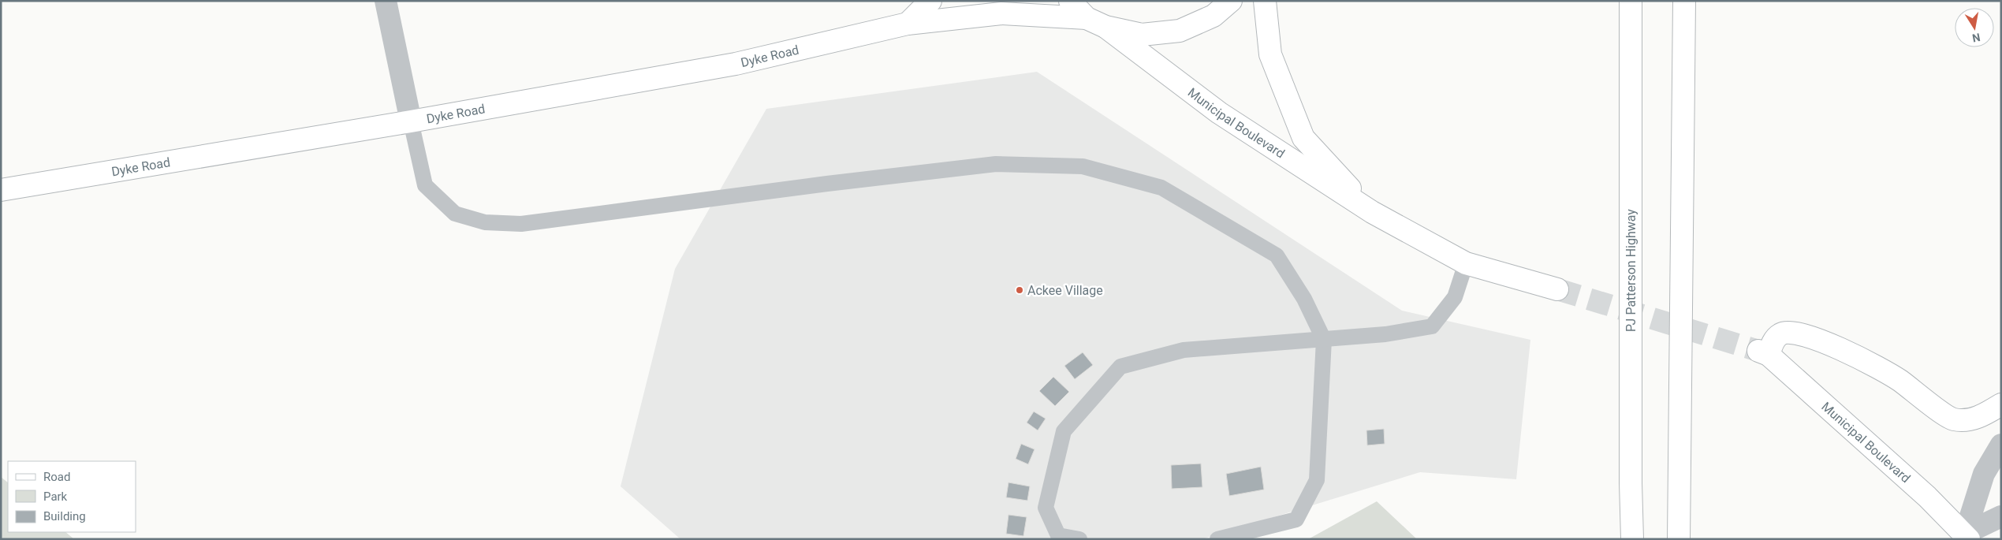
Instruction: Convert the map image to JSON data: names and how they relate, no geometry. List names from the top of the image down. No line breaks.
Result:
{"streets":{"main road":["Dyke Road","Municipal Boulevard","PJ Patterson Highway"]},"crossings":[["Dyke Road","Municipal Boulevard"]],"places":["Ackee Village"],"legend":["Road","Park","Building"],"north":"bottom"}
